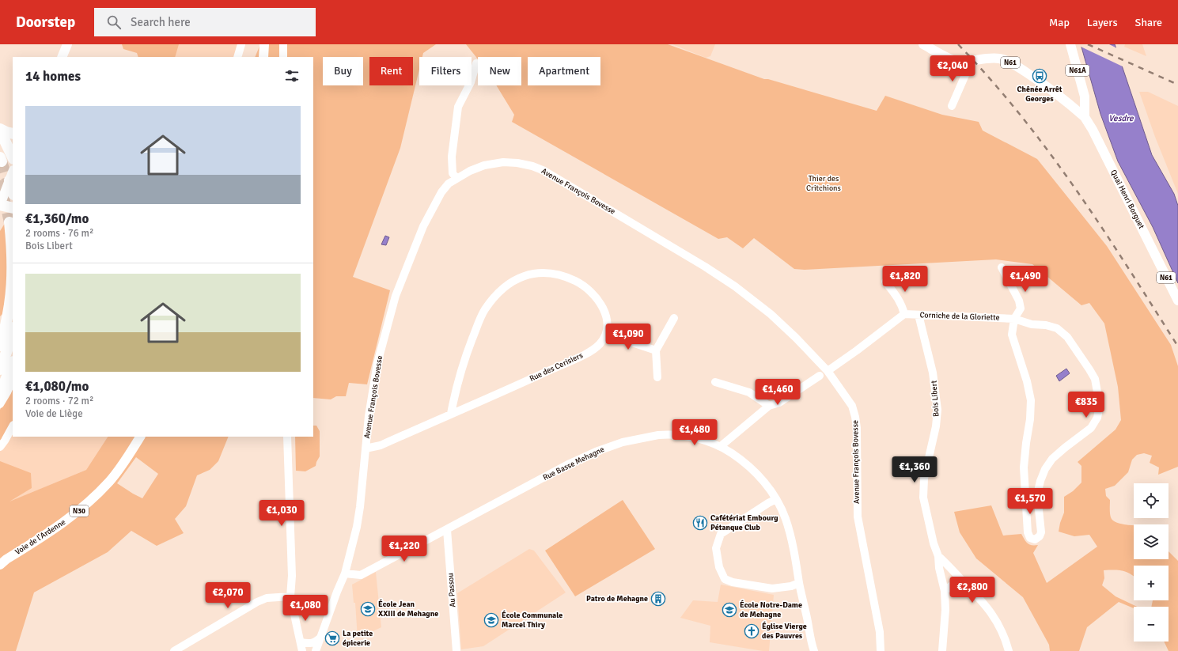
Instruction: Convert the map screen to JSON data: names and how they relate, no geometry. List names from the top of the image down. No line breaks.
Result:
{"streets":{"main road":["N61","N61A","Quai Henri Borguet","N30","Voie de l'Ardenne"],"street":["Avenue François Bovesse","Corniche de la Gloriette","Rue des Cerisiers","Bois Libert","Rue Basse Mehagne","Au Passou"]},"crossings":[["N61","Quai Henri Borguet"],["Avenue François Bovesse","Rue des Cerisiers"],["Avenue François Bovesse","Rue Basse Mehagne"],["Corniche de la Gloriette","Bois Libert"],["Rue Basse Mehagne","Au Passou"]],"water":["Vesdre"],"parks":["Thier des Critchions"],"places":{"bus stop":["Chênée Arrêt Georges"],"restaurant":["Cafétériat Embourg Pétanque Club"],"building":["Patro de Mehagne"],"school or university":["École Jean XXIII de Mehagne","École Notre-Dame de Mehagne","École Communale Marcel Thiry"],"church":["Église Vierge des Pauvres"],"supermarket":["La petite épicerie"]},"page":{"header":"Doorstep","search":"Search here","nav":["Map","Layers","Share"],"price":["€2,040","€1,820","€1,490","€1,090","€1,460","€835","€1,480","€1,360","€1,570","€1,030","€1,220","€2,800","€2,070","€1,080"],"chip":["Buy","Rent","Filters","New","Apartment"],"heading":"14 homes","list":[{"name":"€1,360/mo","note":"2 rooms · 76 m² · Bois Libert"},{"name":"€1,080/mo","note":"2 rooms · 72 m² · Voie de Liège"}],"map_buttons":["+","−"]}}
